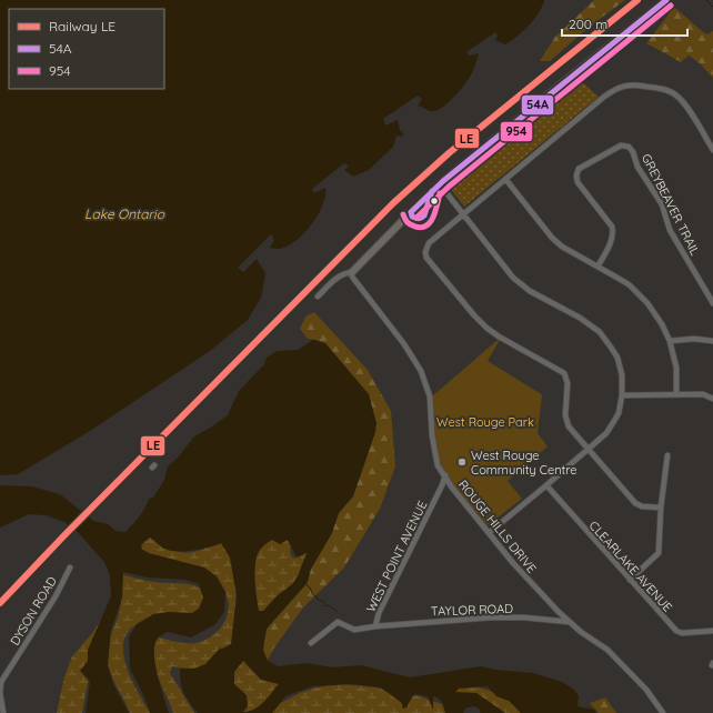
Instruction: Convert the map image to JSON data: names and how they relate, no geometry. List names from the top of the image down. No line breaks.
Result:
{"streets":{"street":["GREYBEAVER TRAIL","ROUGE HILLS DRIVE","WEST POINT AVENUE","CLEARLAKE AVENUE","TAYLOR ROAD","DYSON ROAD"]},"crossings":[["ROUGE HILLS DRIVE","WEST POINT AVENUE"],["ROUGE HILLS DRIVE","TAYLOR ROAD"],["WEST POINT AVENUE","TAYLOR ROAD"]],"water":["Lake Ontario"],"parks":["West Rouge Park"],"places":["West Rouge Community Centre"],"lines":["rail line LE","transit line 54A","transit line 954"],"legend":["Railway LE","54A","954"],"scale_bar":"200 m"}
